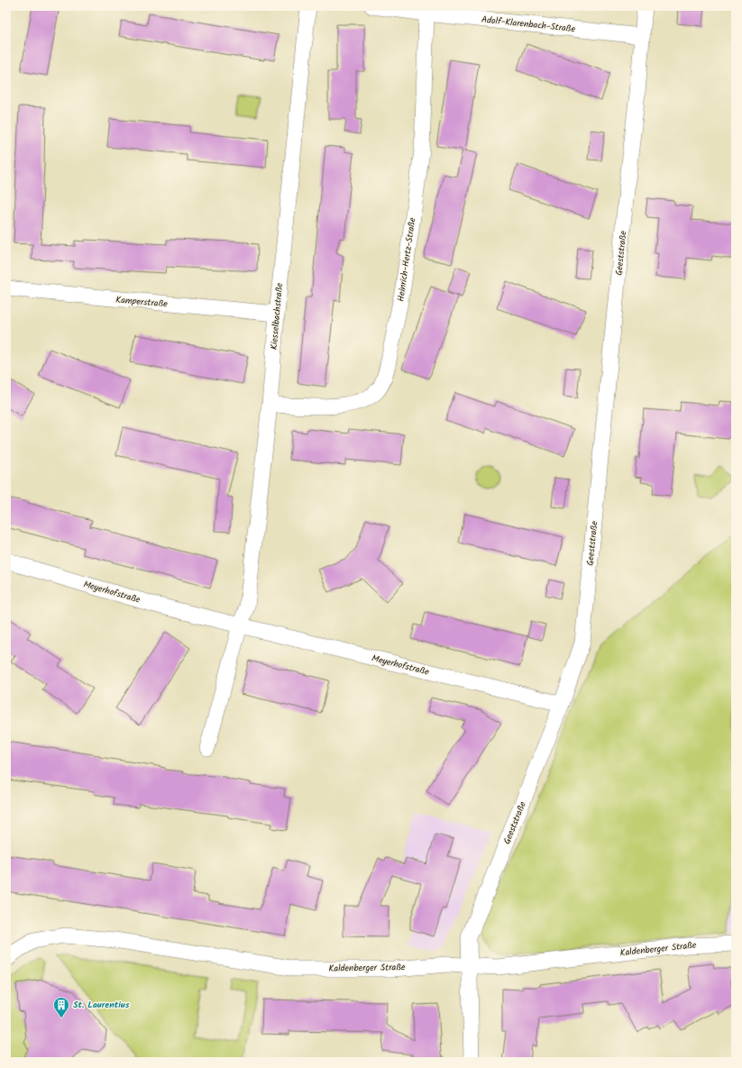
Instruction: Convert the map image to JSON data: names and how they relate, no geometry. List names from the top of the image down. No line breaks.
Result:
{"streets":{"street":["Adolf-Klarenbach-Straße","Geeststraße","Heinrich-Hertz-Straße","Kamperstraße","Kiesselbachstraße","Meyerhofstraße","Kaldenberger Straße"]},"crossings":[["Adolf-Klarenbach-Straße","Geeststraße"],["Adolf-Klarenbach-Straße","Heinrich-Hertz-Straße"],["Geeststraße","Meyerhofstraße"],["Geeststraße","Kaldenberger Straße"],["Heinrich-Hertz-Straße","Kiesselbachstraße"],["Kamperstraße","Kiesselbachstraße"],["Kiesselbachstraße","Meyerhofstraße"]],"places":{"building":["St. Laurentius"]}}
